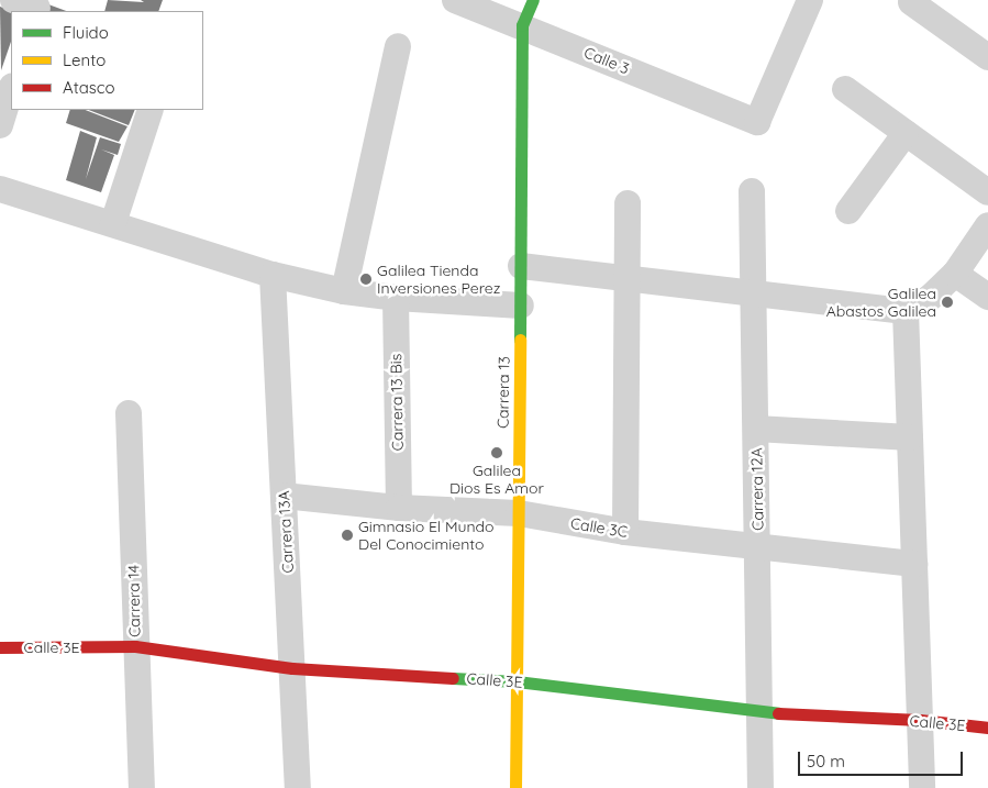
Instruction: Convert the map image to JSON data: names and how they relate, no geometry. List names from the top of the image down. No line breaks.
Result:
{"streets":{"street":["Calle 3","Carrera 13","Carrera 13 Bis","Carrera 12A","Calle 3C","Carrera 13A","Carrera 14","Calle 3E"]},"crossings":[["Calle 3","Carrera 13"],["Carrera 13","Calle 3C"],["Carrera 13","Calle 3E"],["Carrera 13 Bis","Calle 3C"],["Carrera 12A","Calle 3C"],["Carrera 12A","Calle 3E"],["Calle 3C","Carrera 13A"],["Carrera 13A","Calle 3E"],["Carrera 14","Calle 3E"]],"places":["Galilea Tienda Inversiones Perez","Galilea Abastos Galilea","Galilea Dios Es Amor","Gimnasio El Mundo Del Conocimiento"],"legend":["Fluido","Lento","Atasco"],"scale_bar":"50 m"}
